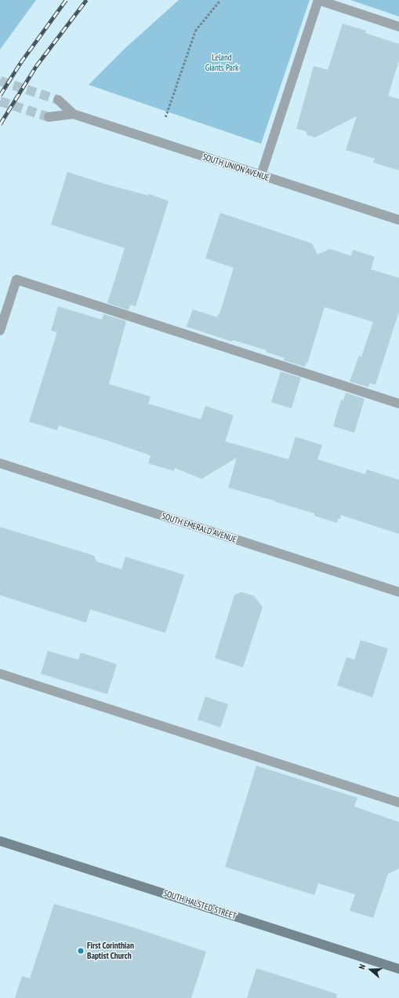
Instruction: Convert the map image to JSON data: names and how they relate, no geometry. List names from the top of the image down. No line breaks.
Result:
{"streets":{"main road":["SOUTH HALSTED STREET"],"street":["SOUTH UNION AVENUE","SOUTH EMERALD AVENUE"]},"parks":["Leland Giants Park"],"places":["First Corinthian Baptist Church"],"north":"left"}
